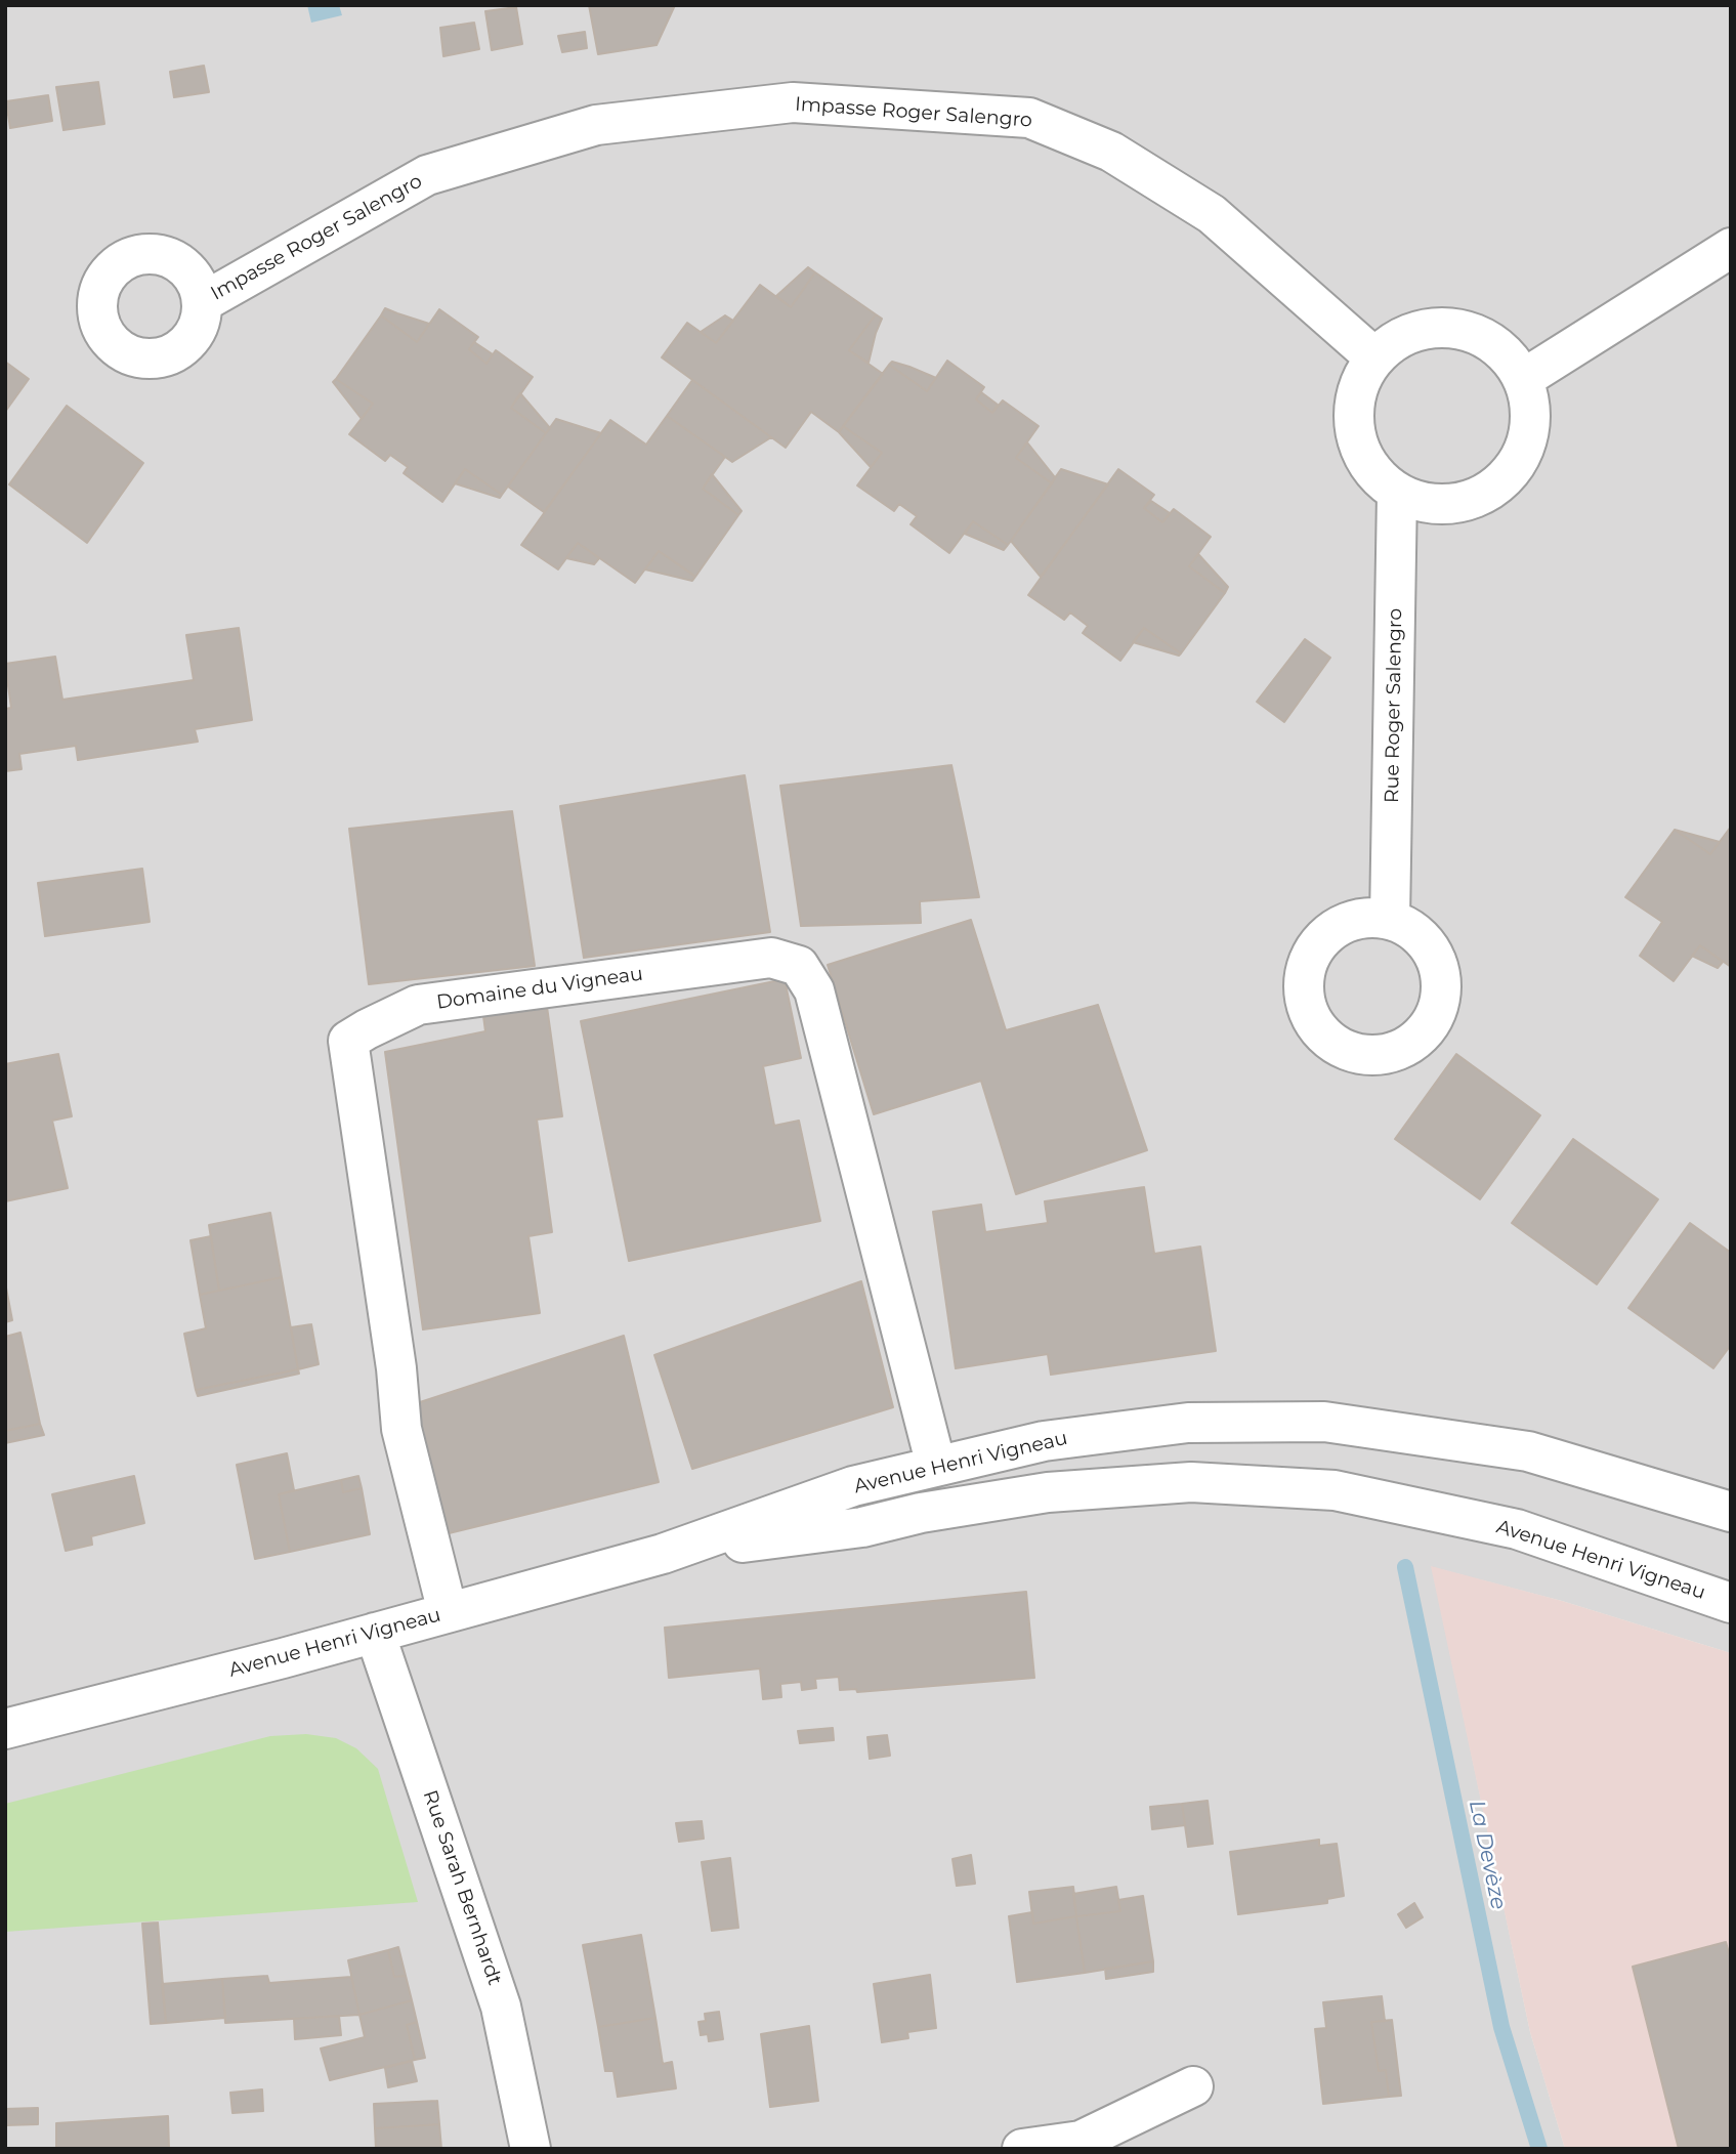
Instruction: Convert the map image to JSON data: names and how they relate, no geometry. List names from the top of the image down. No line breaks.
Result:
{"streets":{"street":["Impasse Roger Salengro","Rue Roger Salengro","Domaine du Vigneau","Avenue Henri Vigneau","Rue Sarah Bernhardt"]},"crossings":[["Impasse Roger Salengro","Rue Roger Salengro"],["Domaine du Vigneau","Avenue Henri Vigneau"],["Avenue Henri Vigneau","Rue Sarah Bernhardt"]],"water":["La Devèze"]}
